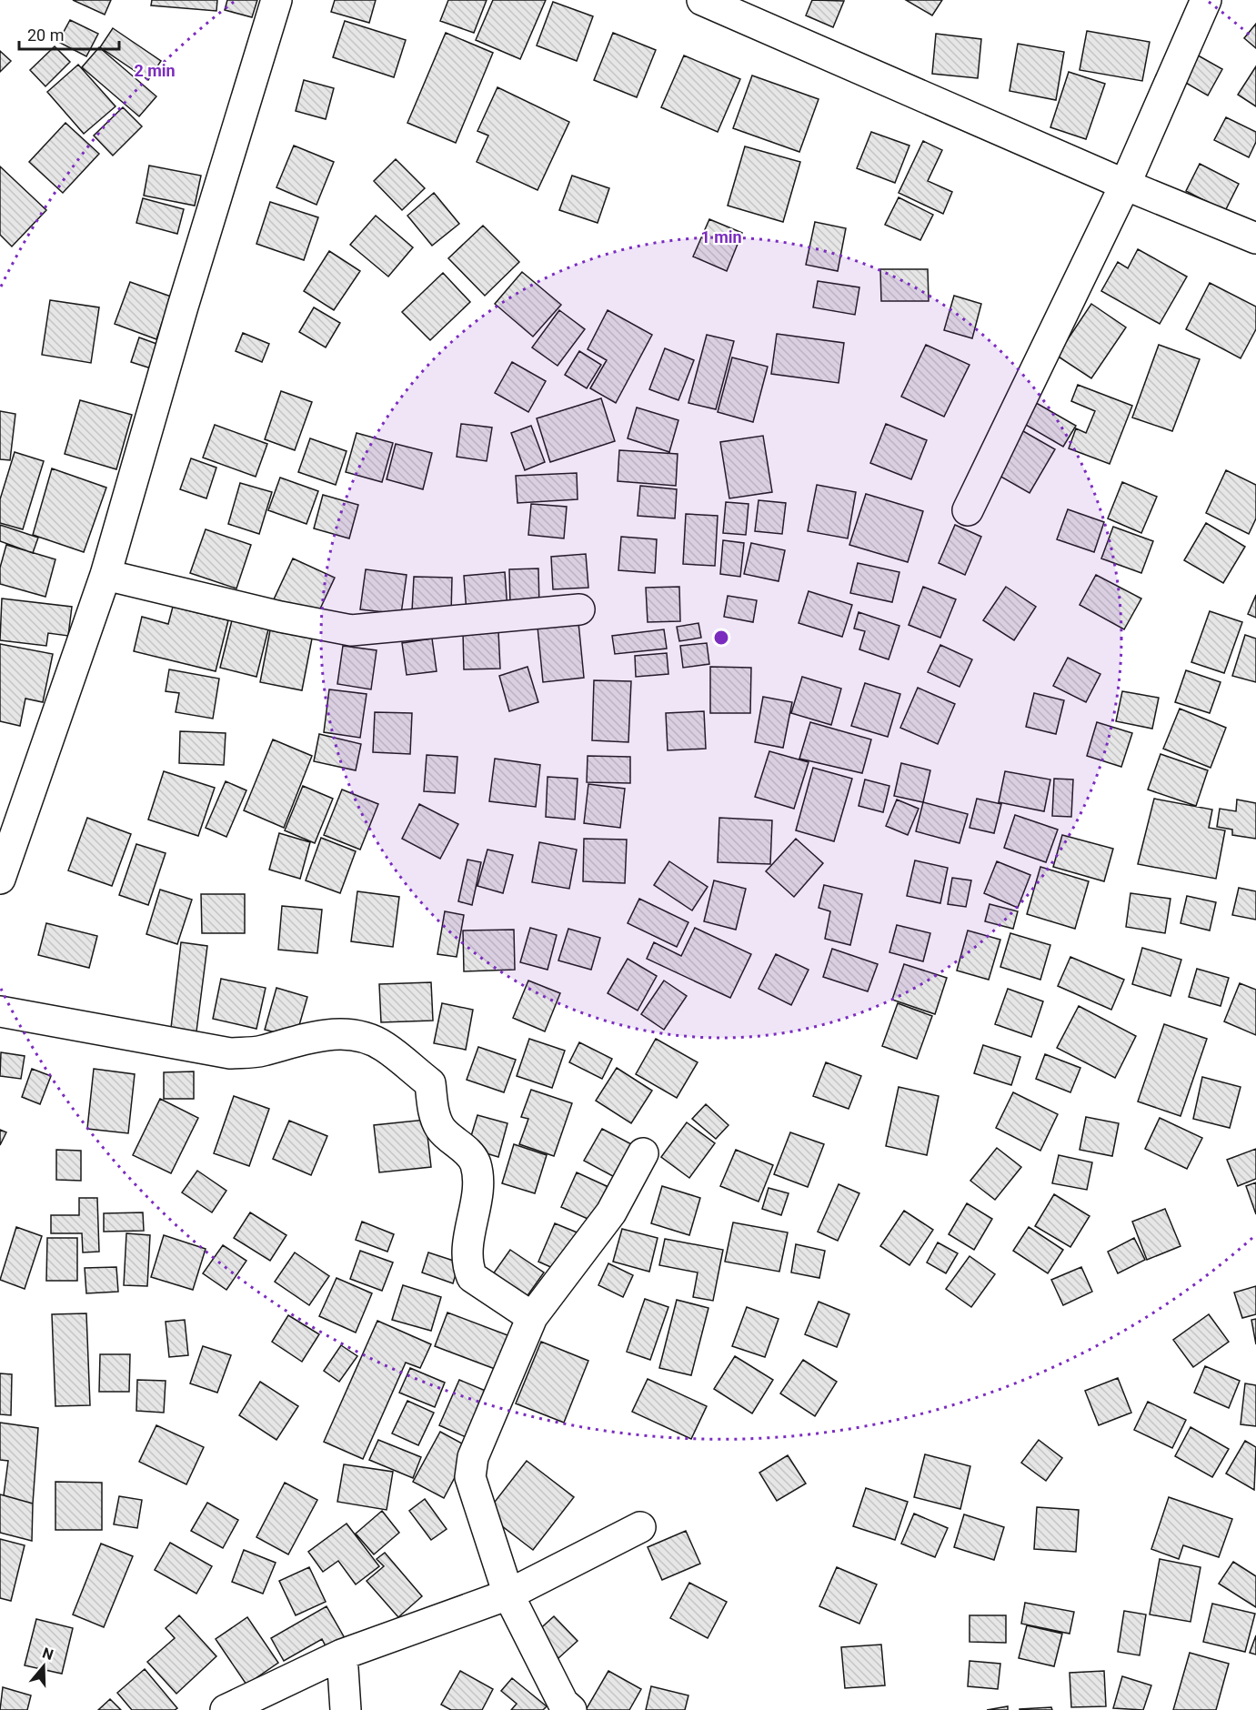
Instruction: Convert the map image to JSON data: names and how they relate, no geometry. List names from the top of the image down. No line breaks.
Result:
{"scale_bar":"20 m","north":"top","rings":["2 min","1 min"]}
